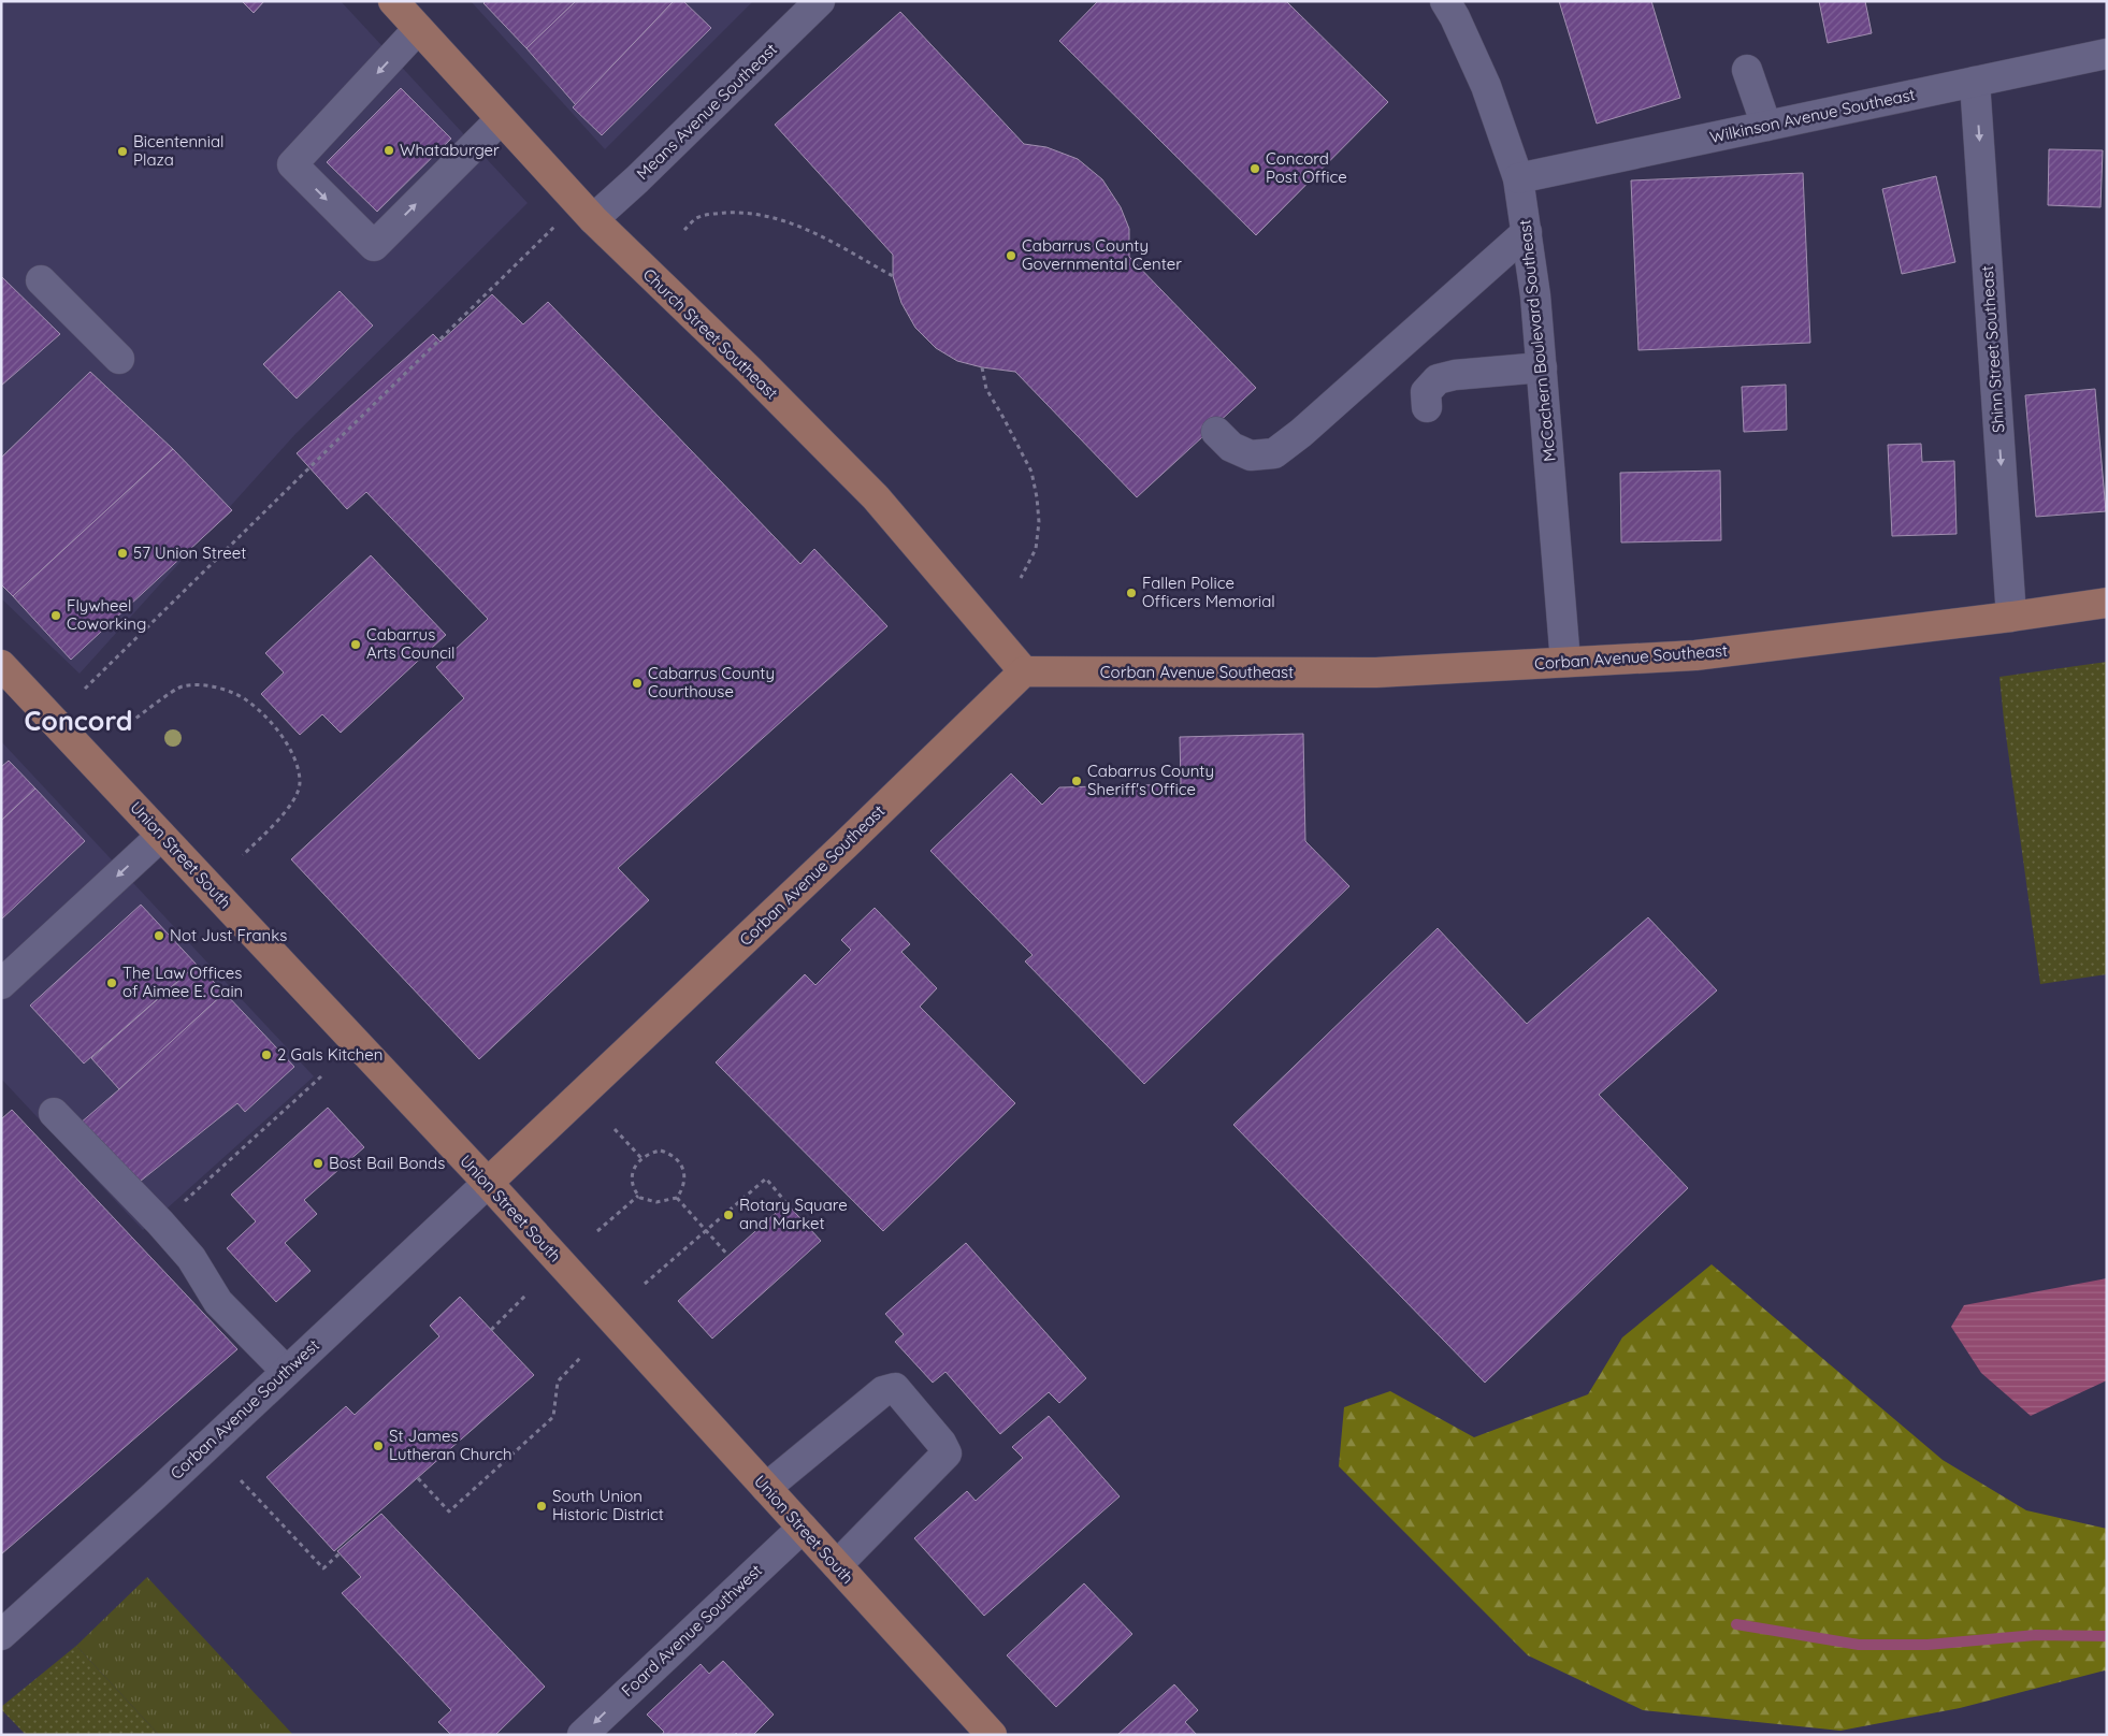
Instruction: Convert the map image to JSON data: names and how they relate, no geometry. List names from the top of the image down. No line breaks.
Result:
{"streets":{"main road":["Church Street Southeast","Corban Avenue Southeast","Union Street South"],"street":["Means Avenue Southeast","Wilkinson Avenue Southeast","McCachern Boulevard Southeast","Shinn Street Southeast","Corban Avenue Southwest","Foard Avenue Southwest"]},"crossings":[["Means Avenue Southeast","Church Street Southeast"],["Wilkinson Avenue Southeast","McCachern Boulevard Southeast"],["Wilkinson Avenue Southeast","Shinn Street Southeast"],["Church Street Southeast","Corban Avenue Southeast"],["McCachern Boulevard Southeast","Corban Avenue Southeast"],["Shinn Street Southeast","Corban Avenue Southeast"],["Corban Avenue Southeast","Union Street South"],["Corban Avenue Southeast","Corban Avenue Southwest"],["Union Street South","Corban Avenue Southwest"],["Union Street South","Foard Avenue Southwest"]],"one_way":["Shinn Street Southeast","Foard Avenue Southwest"],"districts":["Concord"],"places":["Whataburger","Bicentennial Plaza","Concord Post Office","Cabarrus County Governmental Center","57 Union Street","Fallen Police Officers Memorial","Flywheel Coworking","Cabarrus Arts Council","Cabarrus County Courthouse","Cabarrus County Sheriff's Office","Not Just Franks","The Law Offices of Aimee E. Cain","2 Gals Kitchen","Bost Bail Bonds","Rotary Square and Market","St James Lutheran Church","South Union Historic District"]}
